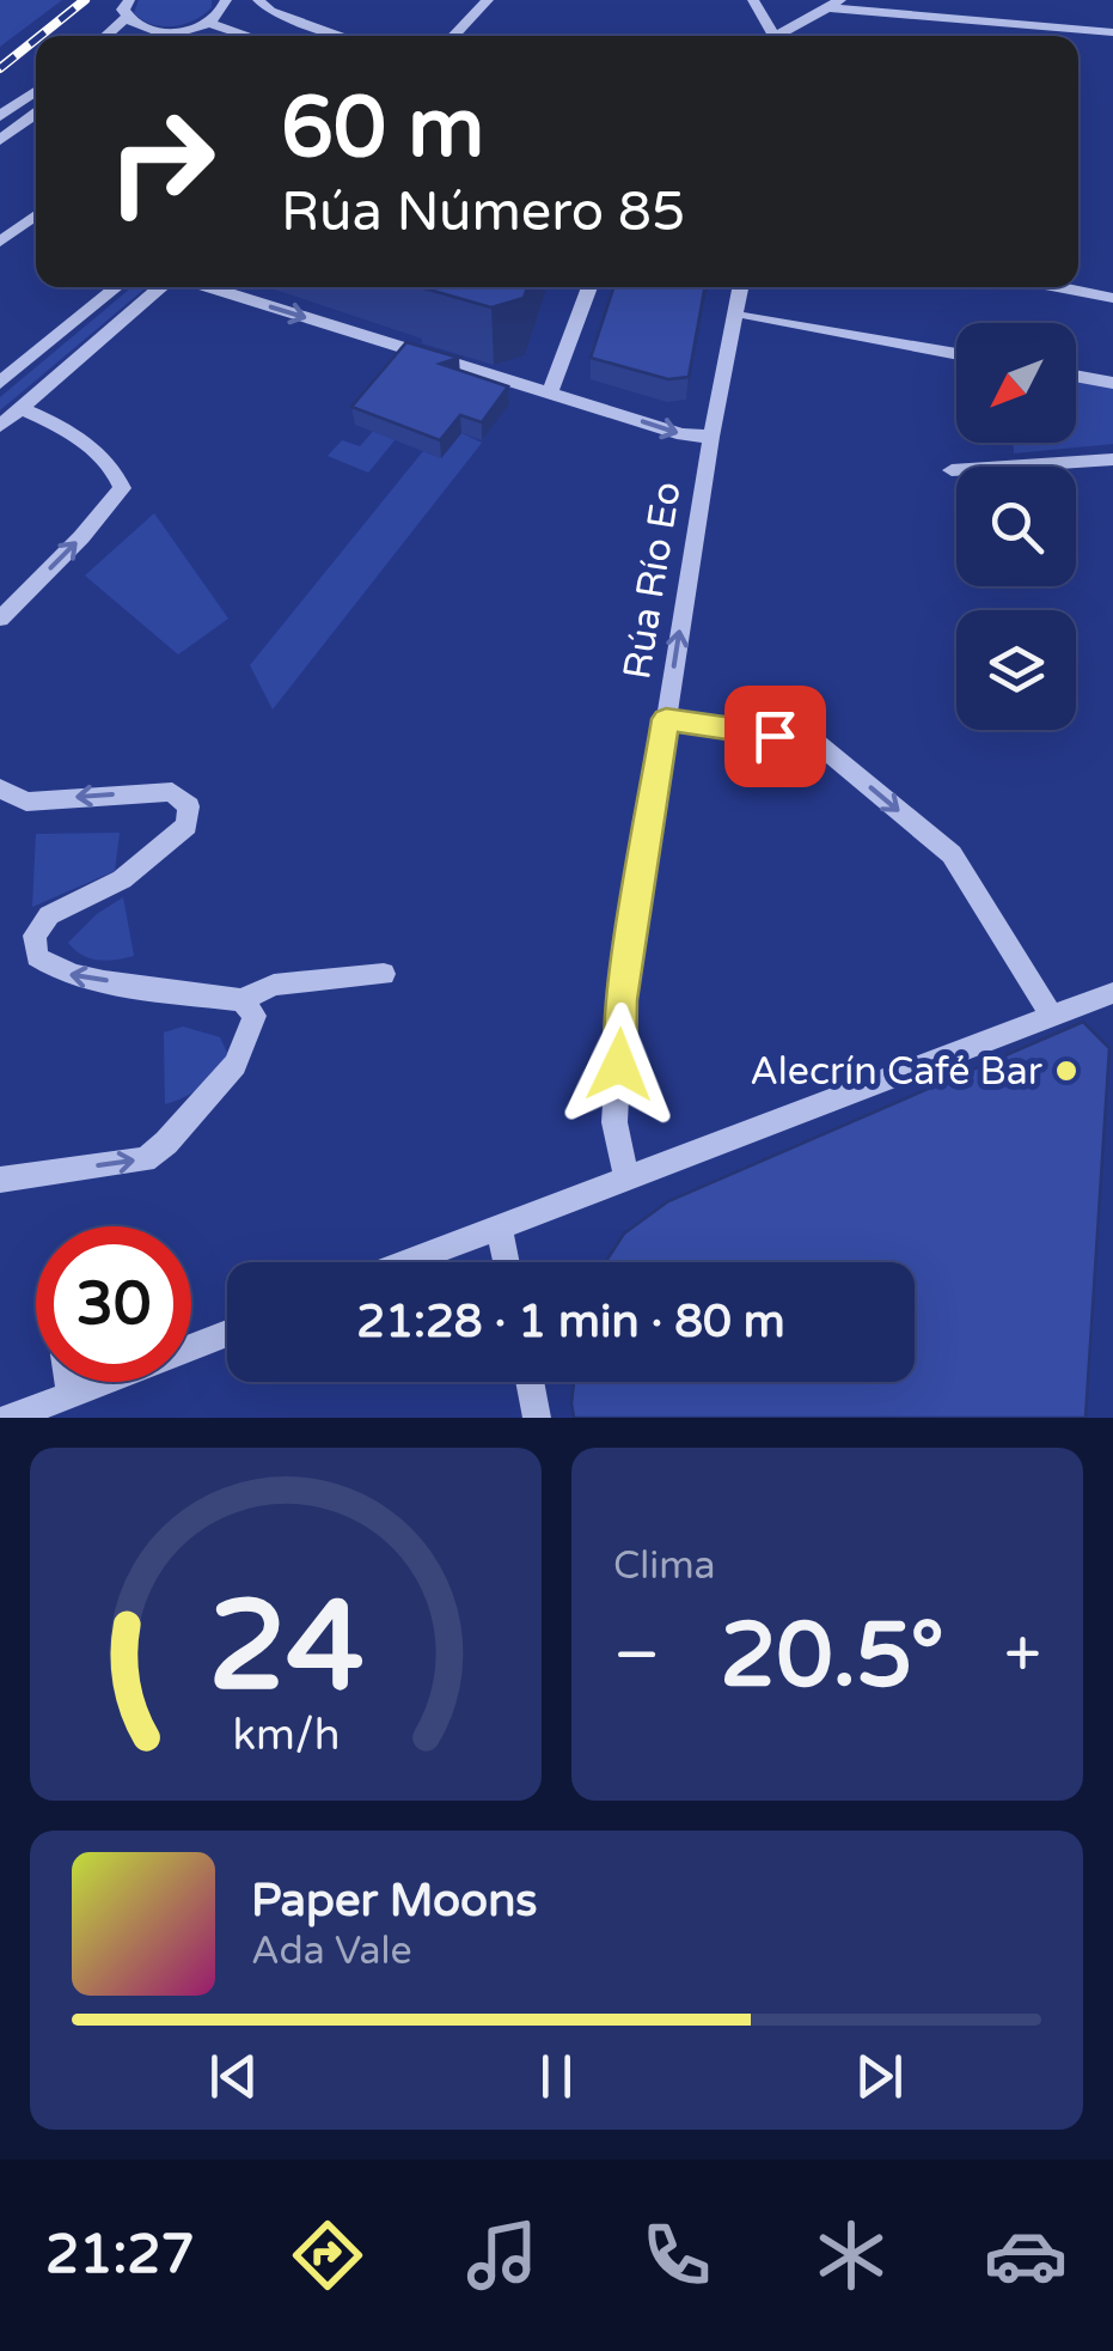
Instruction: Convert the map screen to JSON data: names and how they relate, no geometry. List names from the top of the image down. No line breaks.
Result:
{"streets":{"street":["Rúa Río Eo"]},"places":["Alecrín Café Bar"],"north":"bottom left","page":{"turn":["60 m","Rúa Número 85"],"limit":"30","trip":"21:28 · 1 min · 80 m","tile":"Clima","heat":["−","20.5°","+"],"song":["Paper Moons","Ada Vale"],"tabs":"21:27","gauge":["24","km/h"]}}
